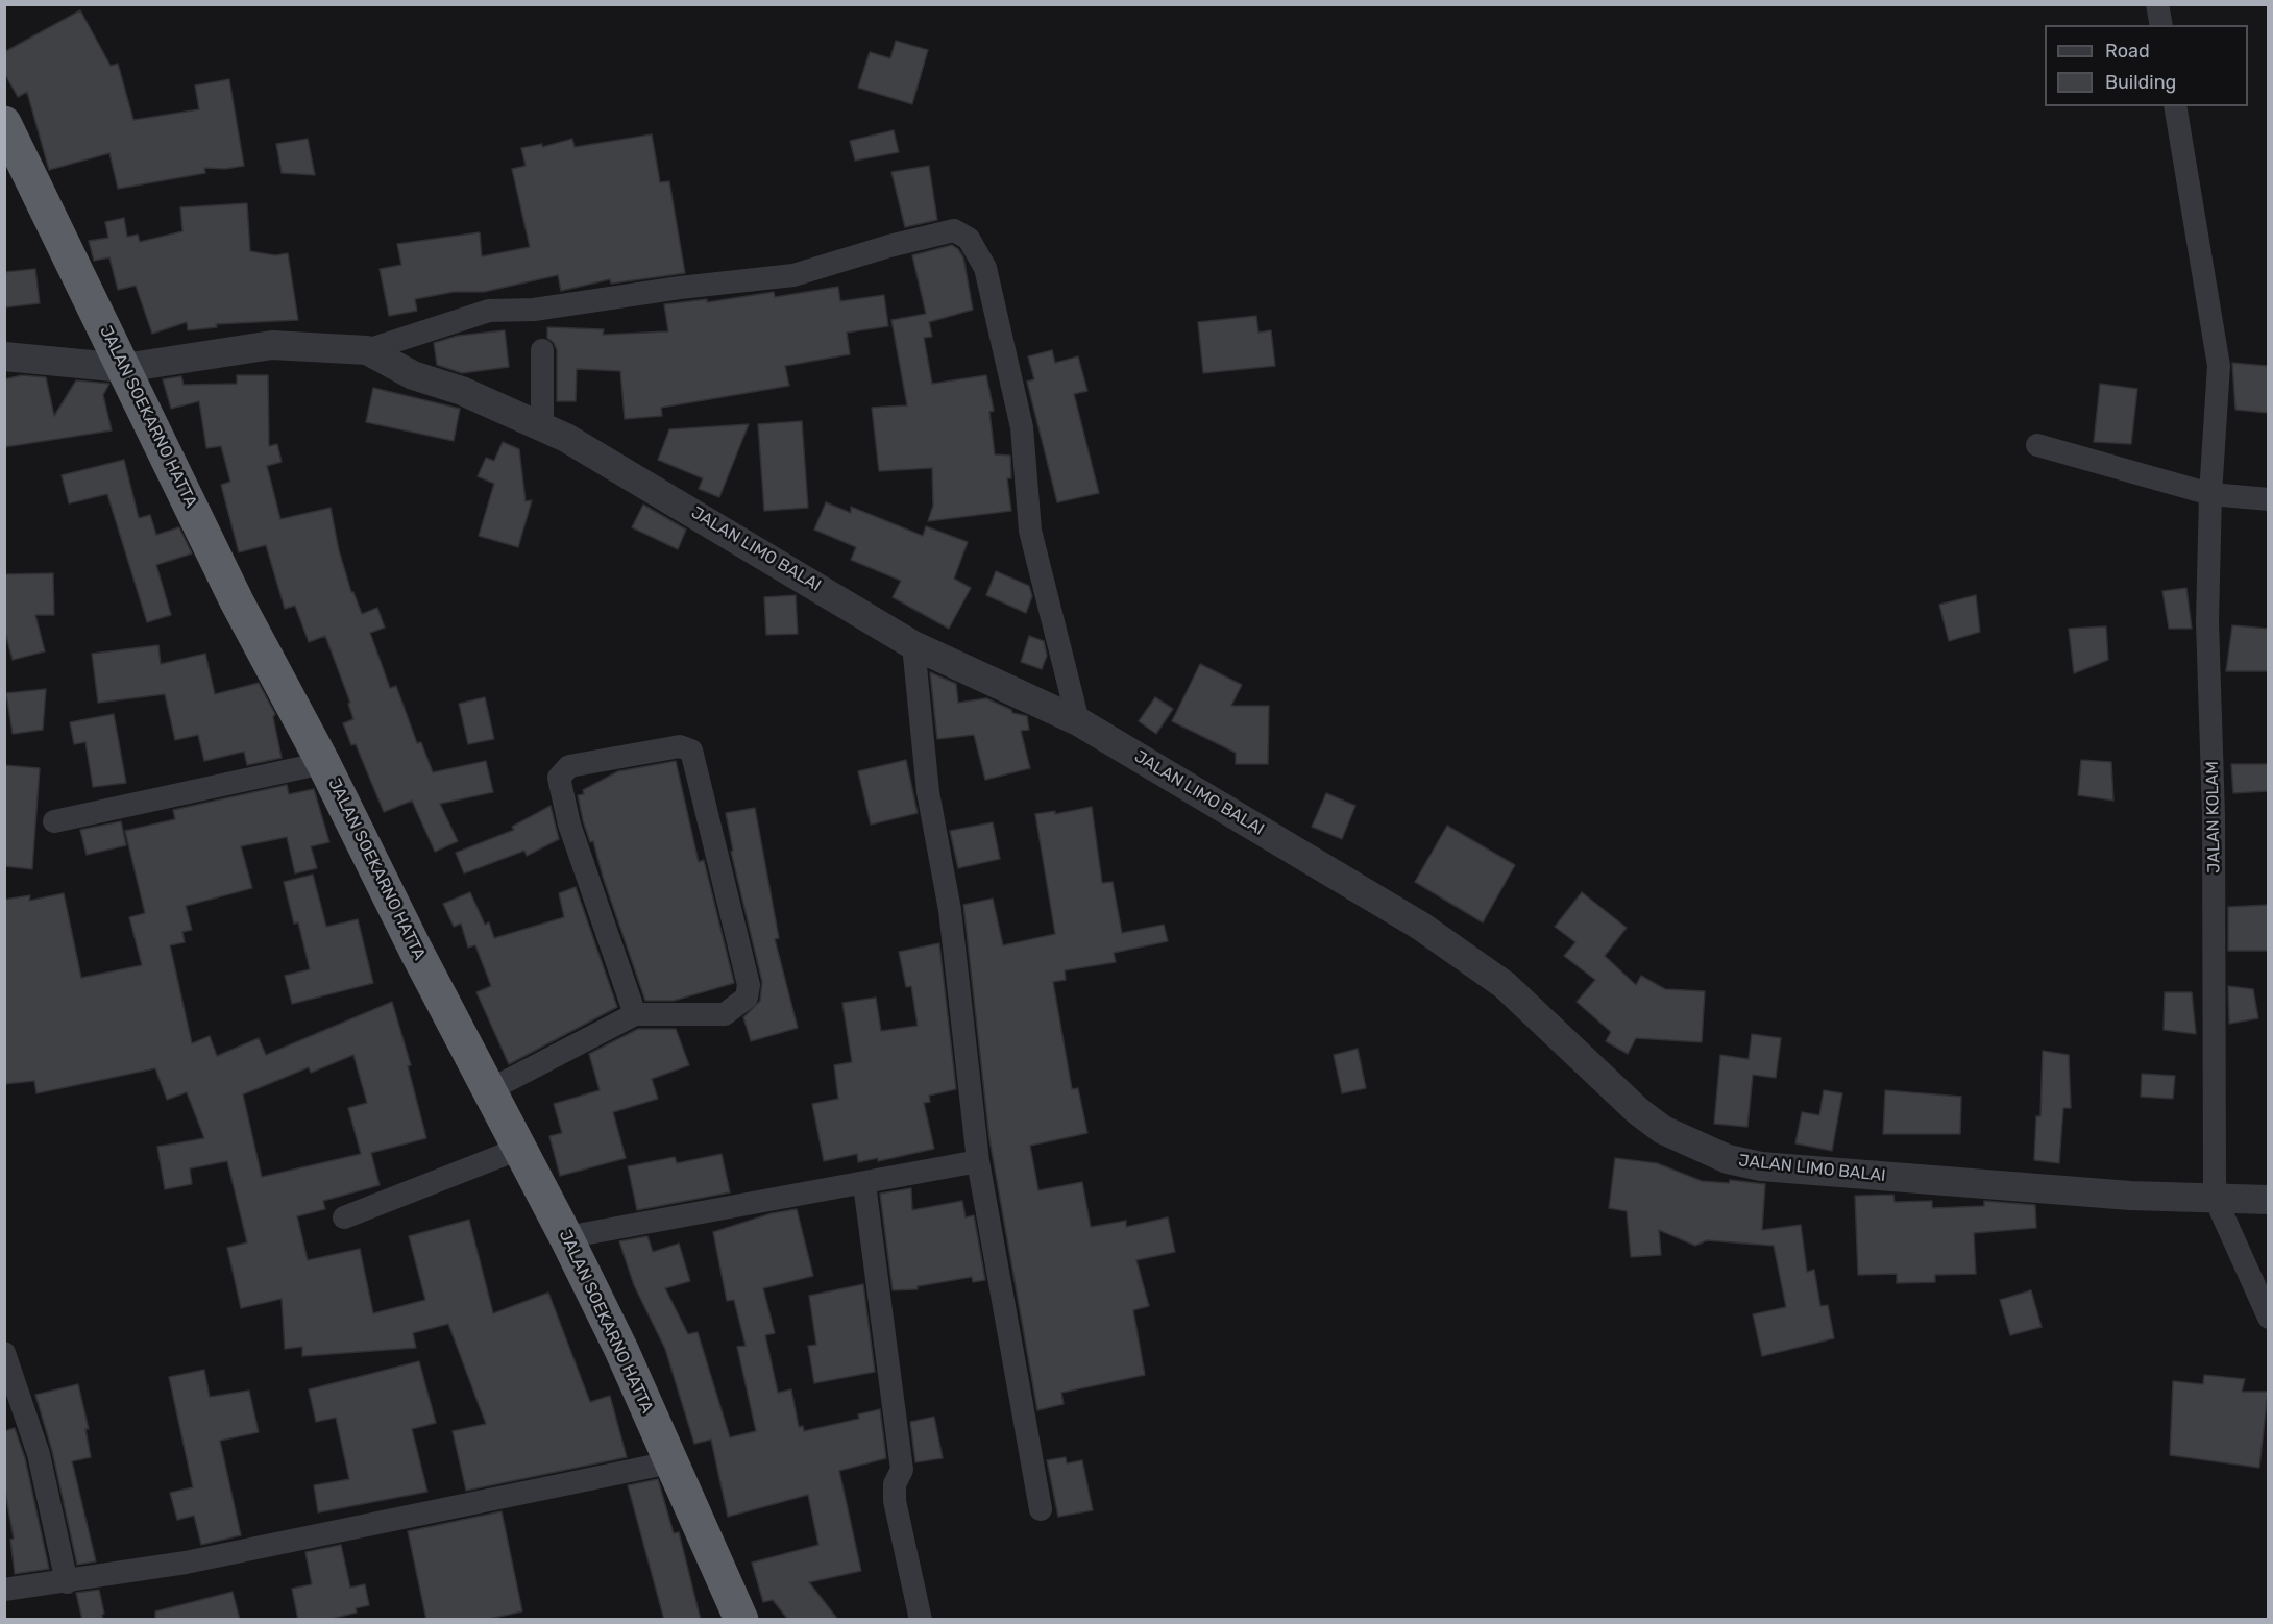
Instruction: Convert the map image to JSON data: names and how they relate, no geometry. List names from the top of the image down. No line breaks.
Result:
{"streets":{"highway":["JALAN SOEKARNO HATTA"],"street":["JALAN LIMO BALAI","JALAN KOLAM"]},"crossings":[["JALAN SOEKARNO HATTA","JALAN LIMO BALAI"],["JALAN LIMO BALAI","JALAN KOLAM"]],"legend":["Road","Building"]}
